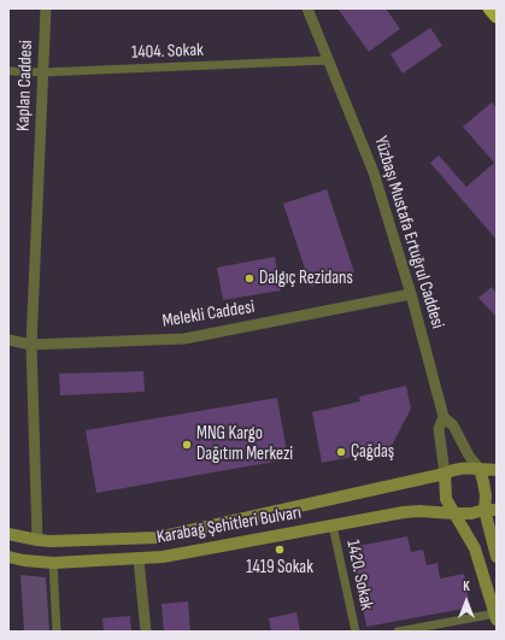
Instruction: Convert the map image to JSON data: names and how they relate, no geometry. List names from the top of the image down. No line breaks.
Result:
{"streets":{"main road":["Karabağ Şehitleri Bulvarı"],"street":["1404. Sokak","Kaplan Caddesi","Yüzbaşı Mustafa Ertuğrul Caddesi","Melekli Caddesi","1420. Sokak"]},"crossings":[["1404. Sokak","Kaplan Caddesi"],["1404. Sokak","Yüzbaşı Mustafa Ertuğrul Caddesi"],["Kaplan Caddesi","Melekli Caddesi"],["Kaplan Caddesi","Karabağ Şehitleri Bulvarı"],["Yüzbaşı Mustafa Ertuğrul Caddesi","Melekli Caddesi"],["Yüzbaşı Mustafa Ertuğrul Caddesi","Karabağ Şehitleri Bulvarı"],["Karabağ Şehitleri Bulvarı","1420. Sokak"]],"places":["Dalgıç Rezidans","MNG Kargo Dağıtım Merkezi","Çağdaş","1419 Sokak"],"north":"top"}
